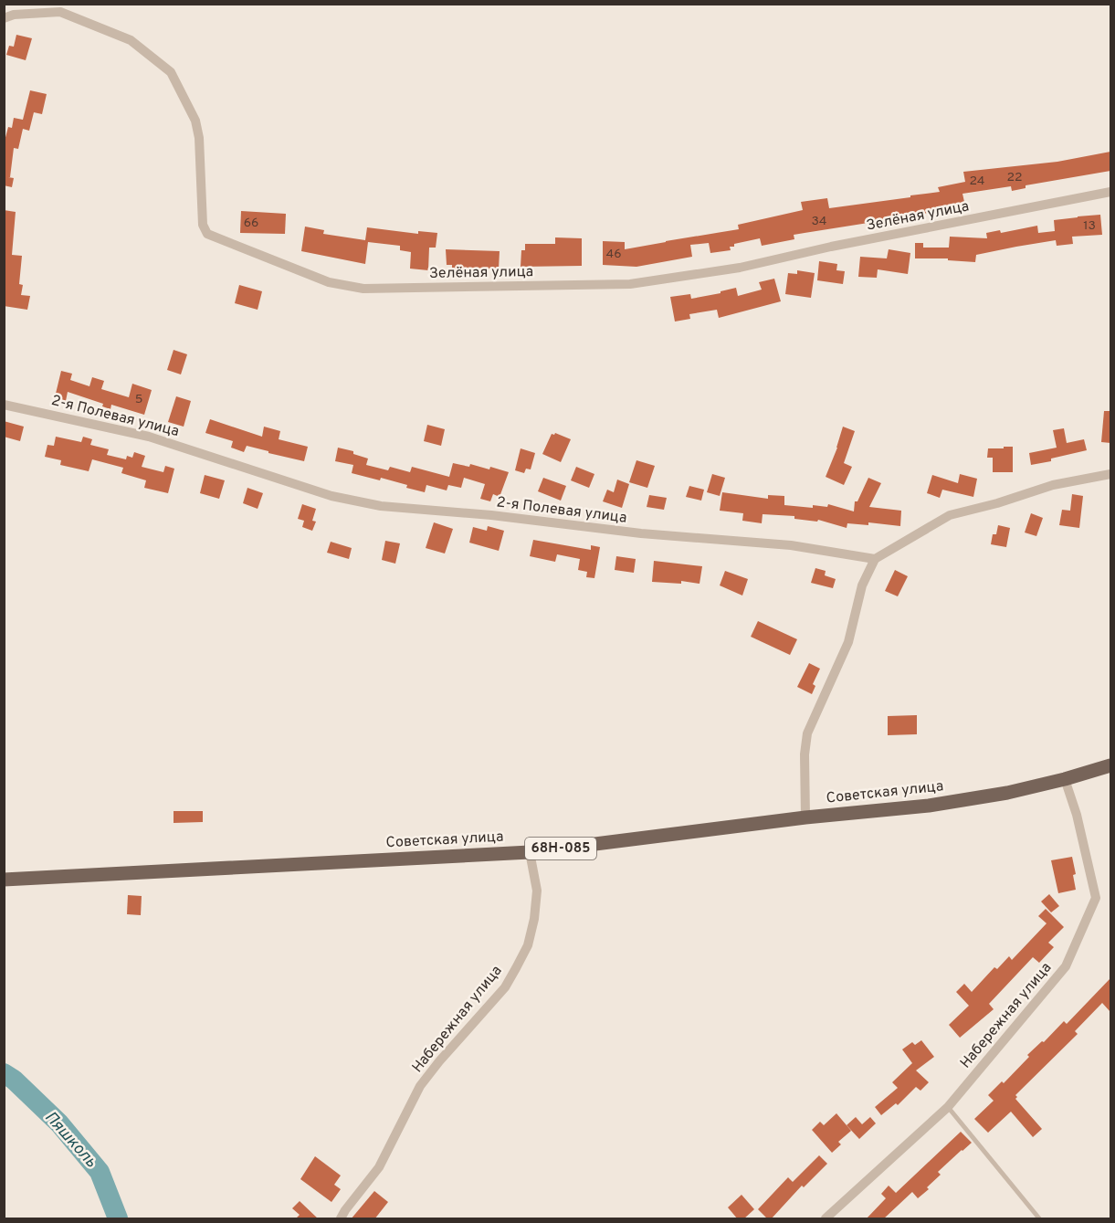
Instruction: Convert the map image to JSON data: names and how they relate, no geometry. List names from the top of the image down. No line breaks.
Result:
{"streets":{"main road":["Советская улица","68Н-085"],"street":["Зелёная улица","2-я Полевая улица","Набережная улица"]},"crossings":[["Советская улица","Набережная улица"]],"water":["Пяшколь"],"house_numbers":["22","24","34","66","13","46","5"]}
